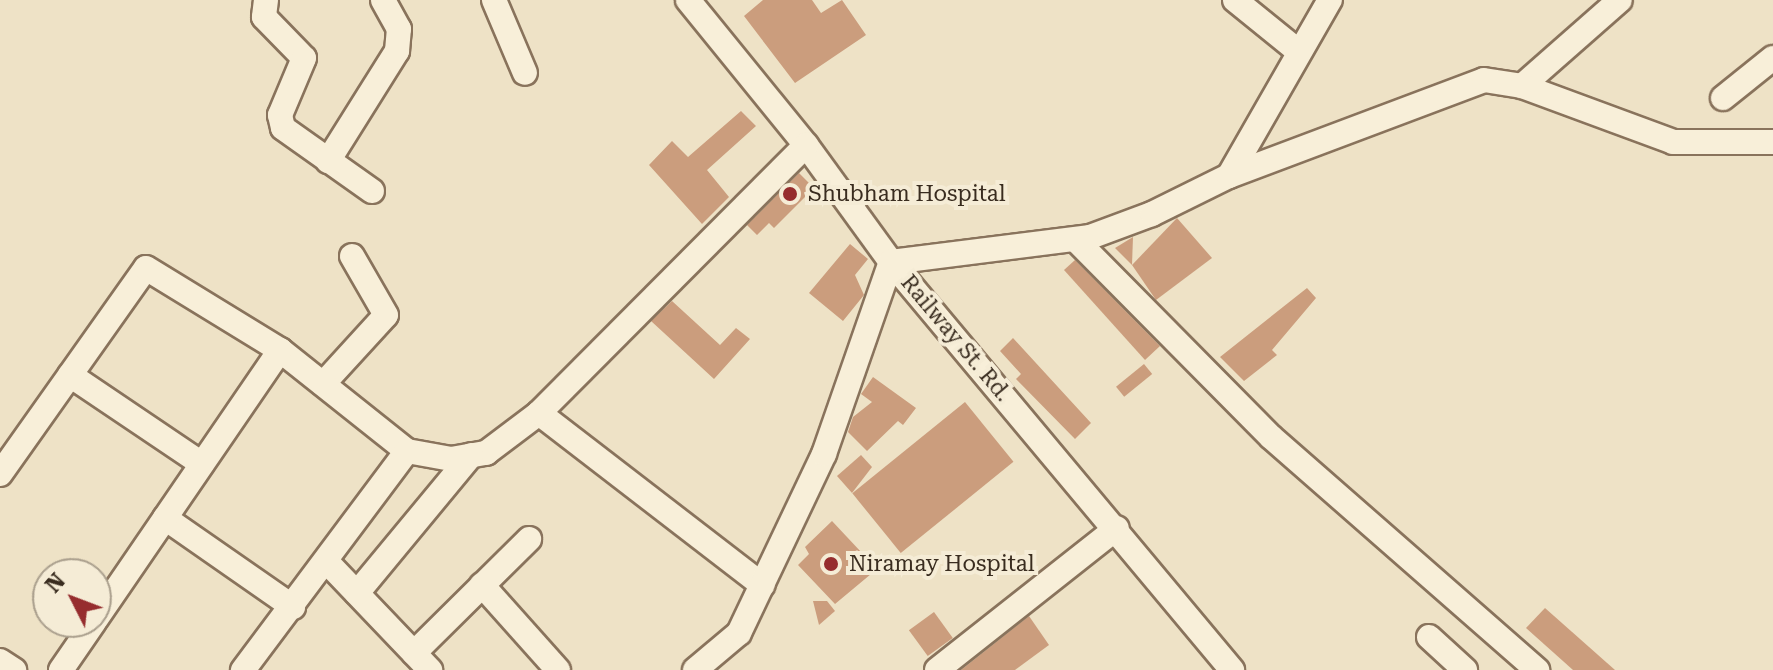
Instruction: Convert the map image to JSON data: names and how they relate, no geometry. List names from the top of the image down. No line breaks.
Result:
{"streets":{"street":["Railway St. Rd."]},"places":["Shubham Hospital","Niramay Hospital"],"north":"top left"}
